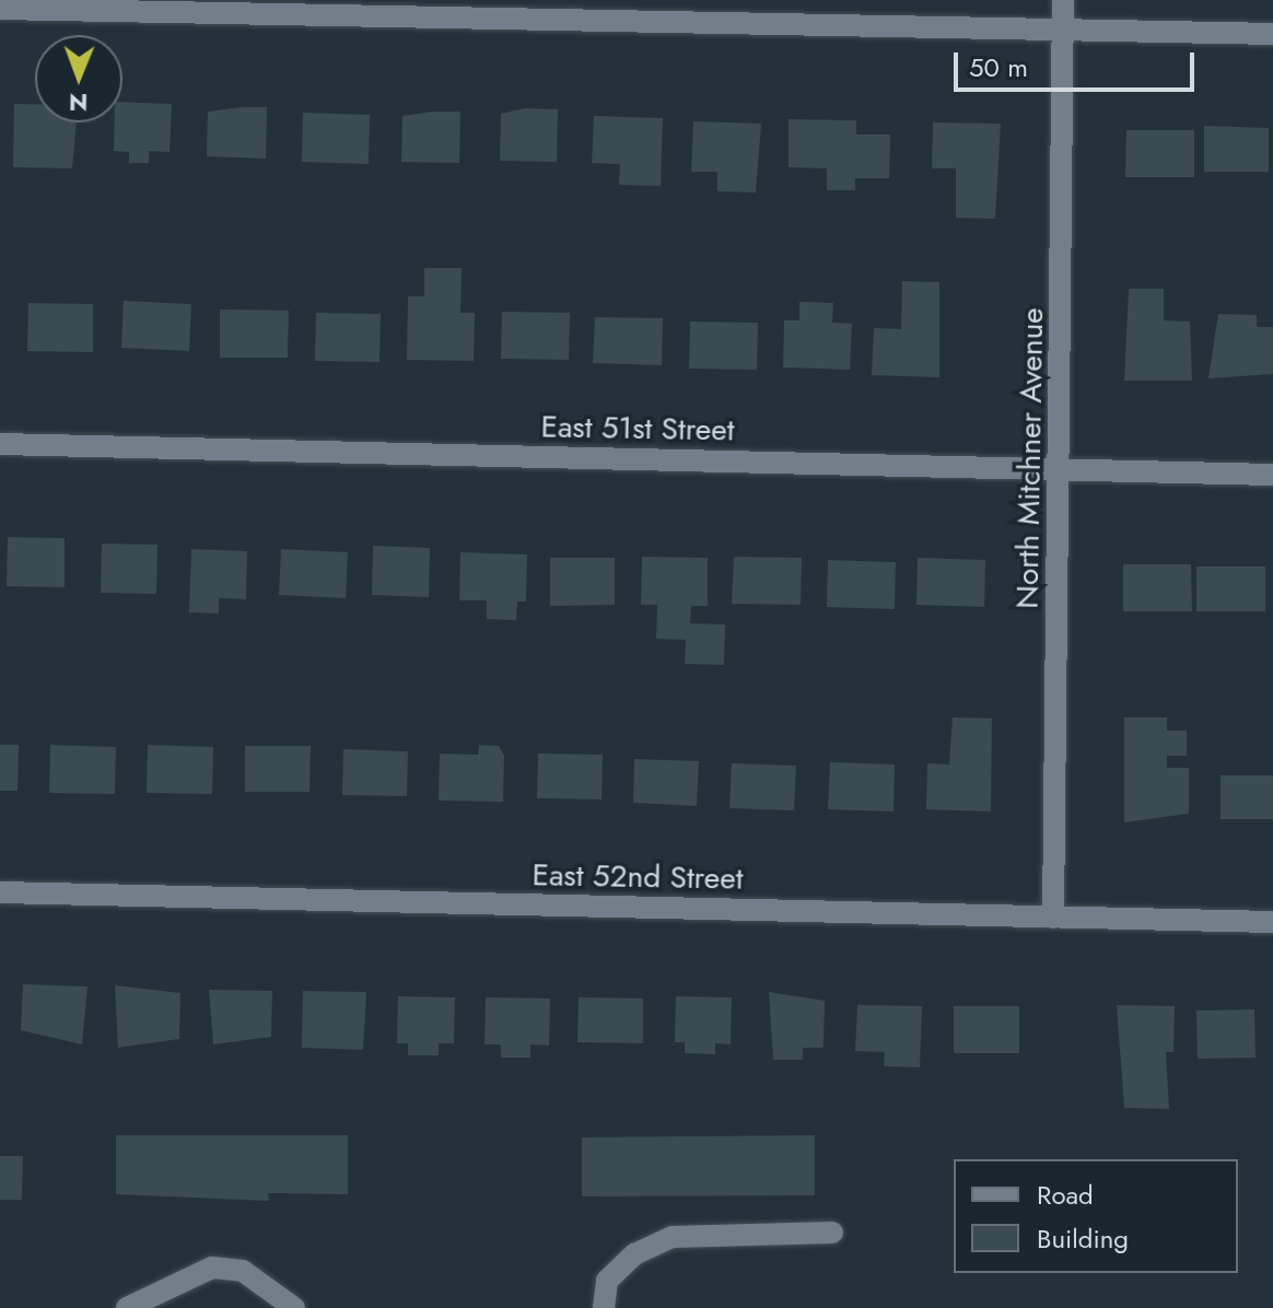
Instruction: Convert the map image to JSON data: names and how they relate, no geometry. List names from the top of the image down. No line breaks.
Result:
{"streets":{"street":["East 51st Street","North Mitchner Avenue","East 52nd Street"]},"crossings":[["East 51st Street","North Mitchner Avenue"],["North Mitchner Avenue","East 52nd Street"]],"legend":["Road","Building"],"scale_bar":"50 m","north":"bottom"}
